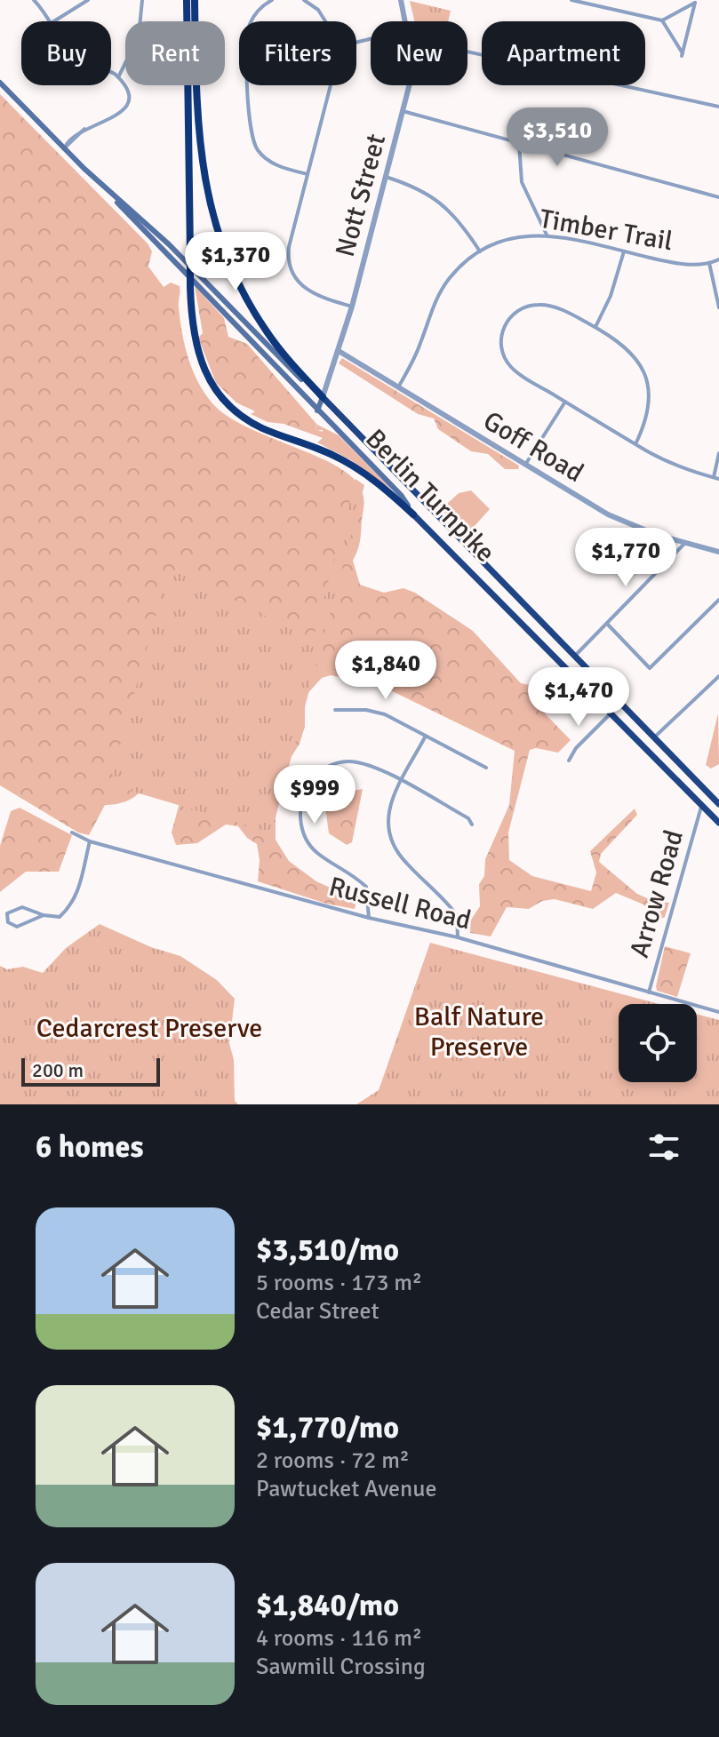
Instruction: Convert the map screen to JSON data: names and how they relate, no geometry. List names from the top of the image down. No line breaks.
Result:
{"streets":{"highway":["Berlin Turnpike"],"street":["Nott Street","Timber Trail","Goff Road","Arrow Road","Russell Road"]},"crossings":[["Nott Street","Goff Road"],["Nott Street","Berlin Turnpike"],["Timber Trail","Goff Road"],["Berlin Turnpike","Arrow Road"],["Arrow Road","Russell Road"]],"parks":["Balf Nature Preserve","Cedarcrest Preserve"],"scale_bar":"200 m","page":{"chip":["Buy","Rent","Filters","New","Apartment"],"price":["$3,510","$1,370","$1,770","$1,840","$1,470","$999"],"scale":"200 m","heading":"6 homes","list":[{"name":"$3,510/mo","note":"5 rooms · 173 m² · Cedar Street"},{"name":"$1,770/mo","note":"2 rooms · 72 m² · Pawtucket Avenue"},{"name":"$1,840/mo","note":"4 rooms · 116 m² · Sawmill Crossing"}]}}
